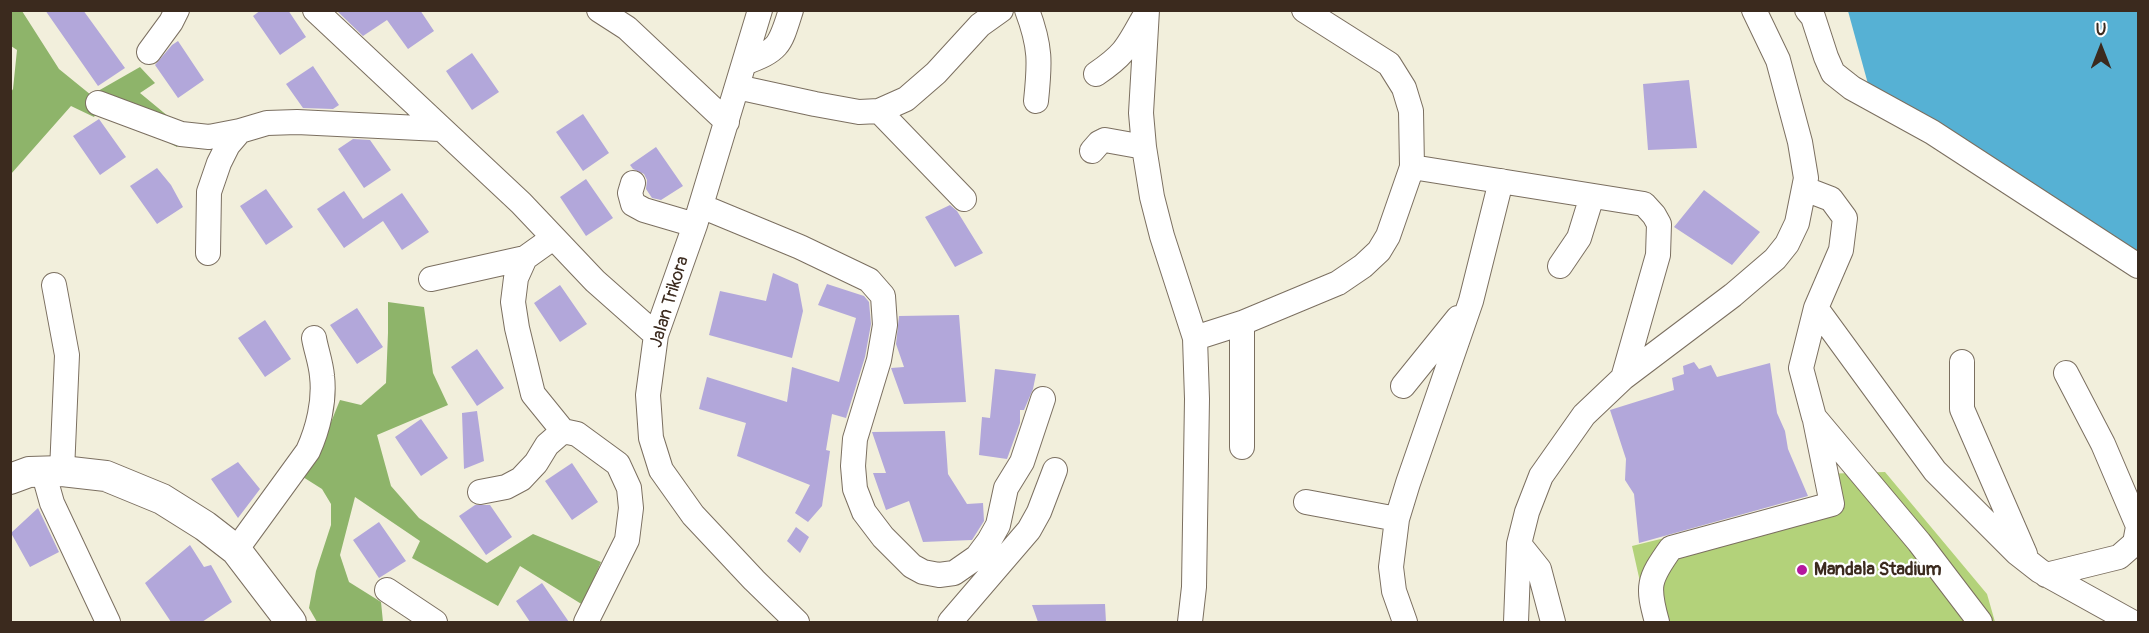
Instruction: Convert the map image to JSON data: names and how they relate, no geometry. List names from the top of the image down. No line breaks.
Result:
{"streets":{"street":["Jalan Trikora"]},"places":["Mandala Stadium"],"north":"top"}
